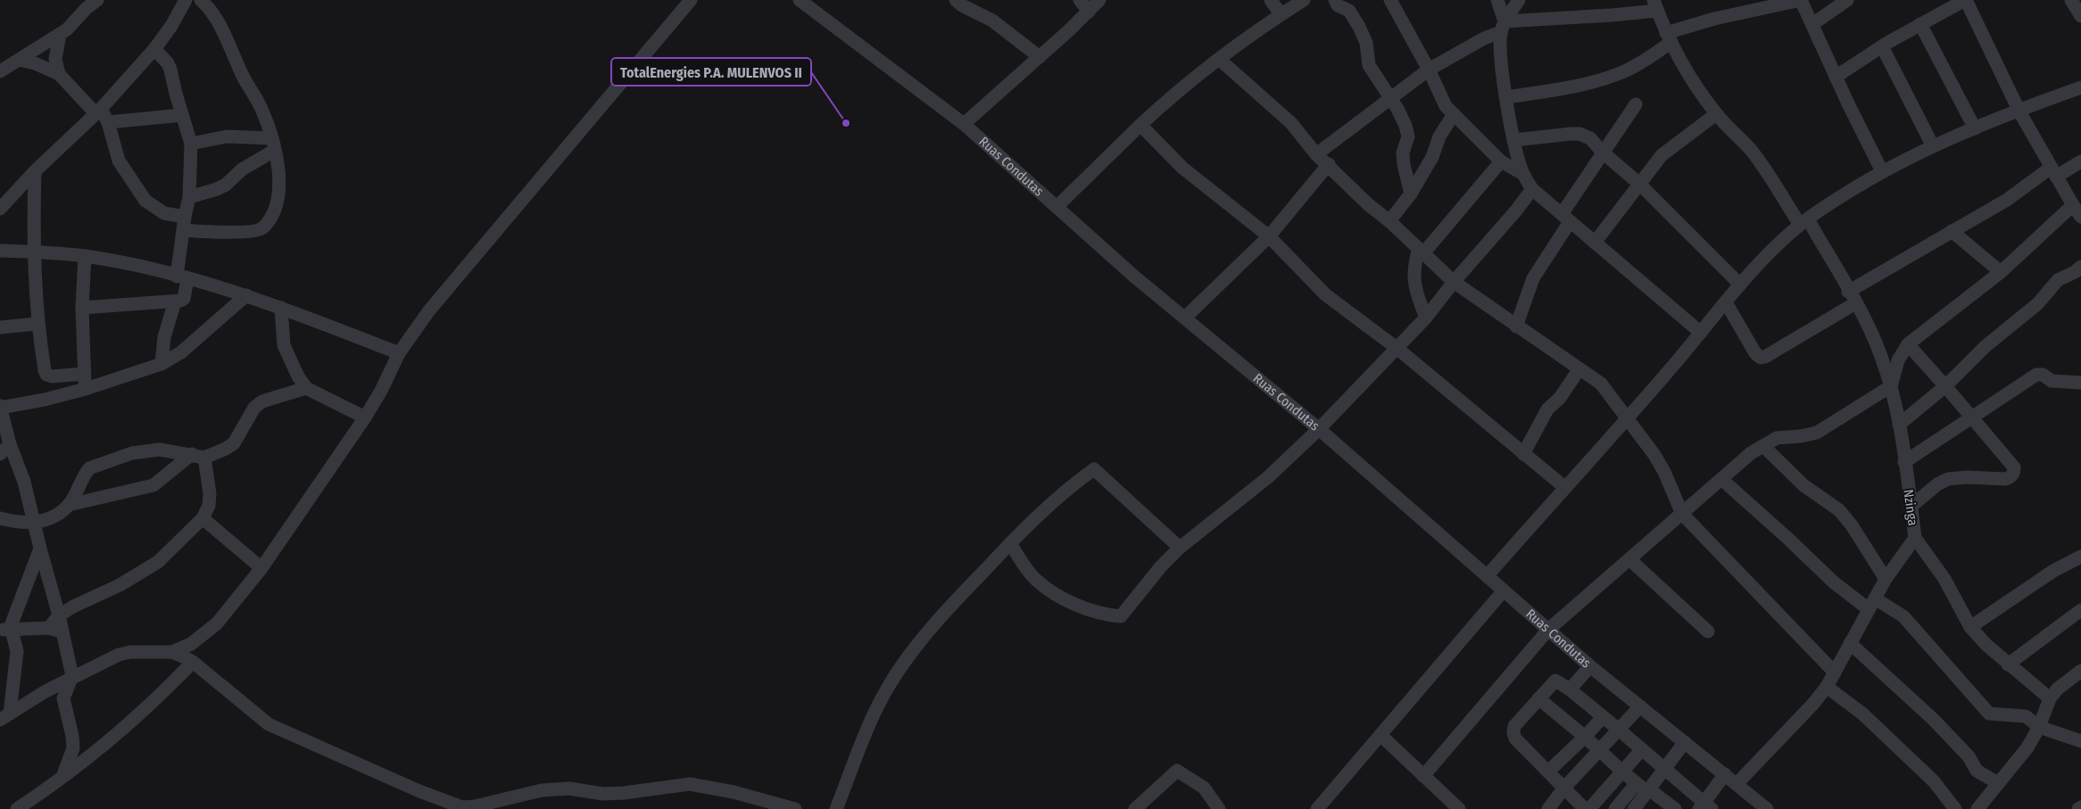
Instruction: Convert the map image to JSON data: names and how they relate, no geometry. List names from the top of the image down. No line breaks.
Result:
{"streets":{"street":["Ruas Condutas","Nzinga"]},"crossings":[["Ruas Condutas","Nzinga"]],"places":["TotalEnergies P.A. MULENVOS II"]}
